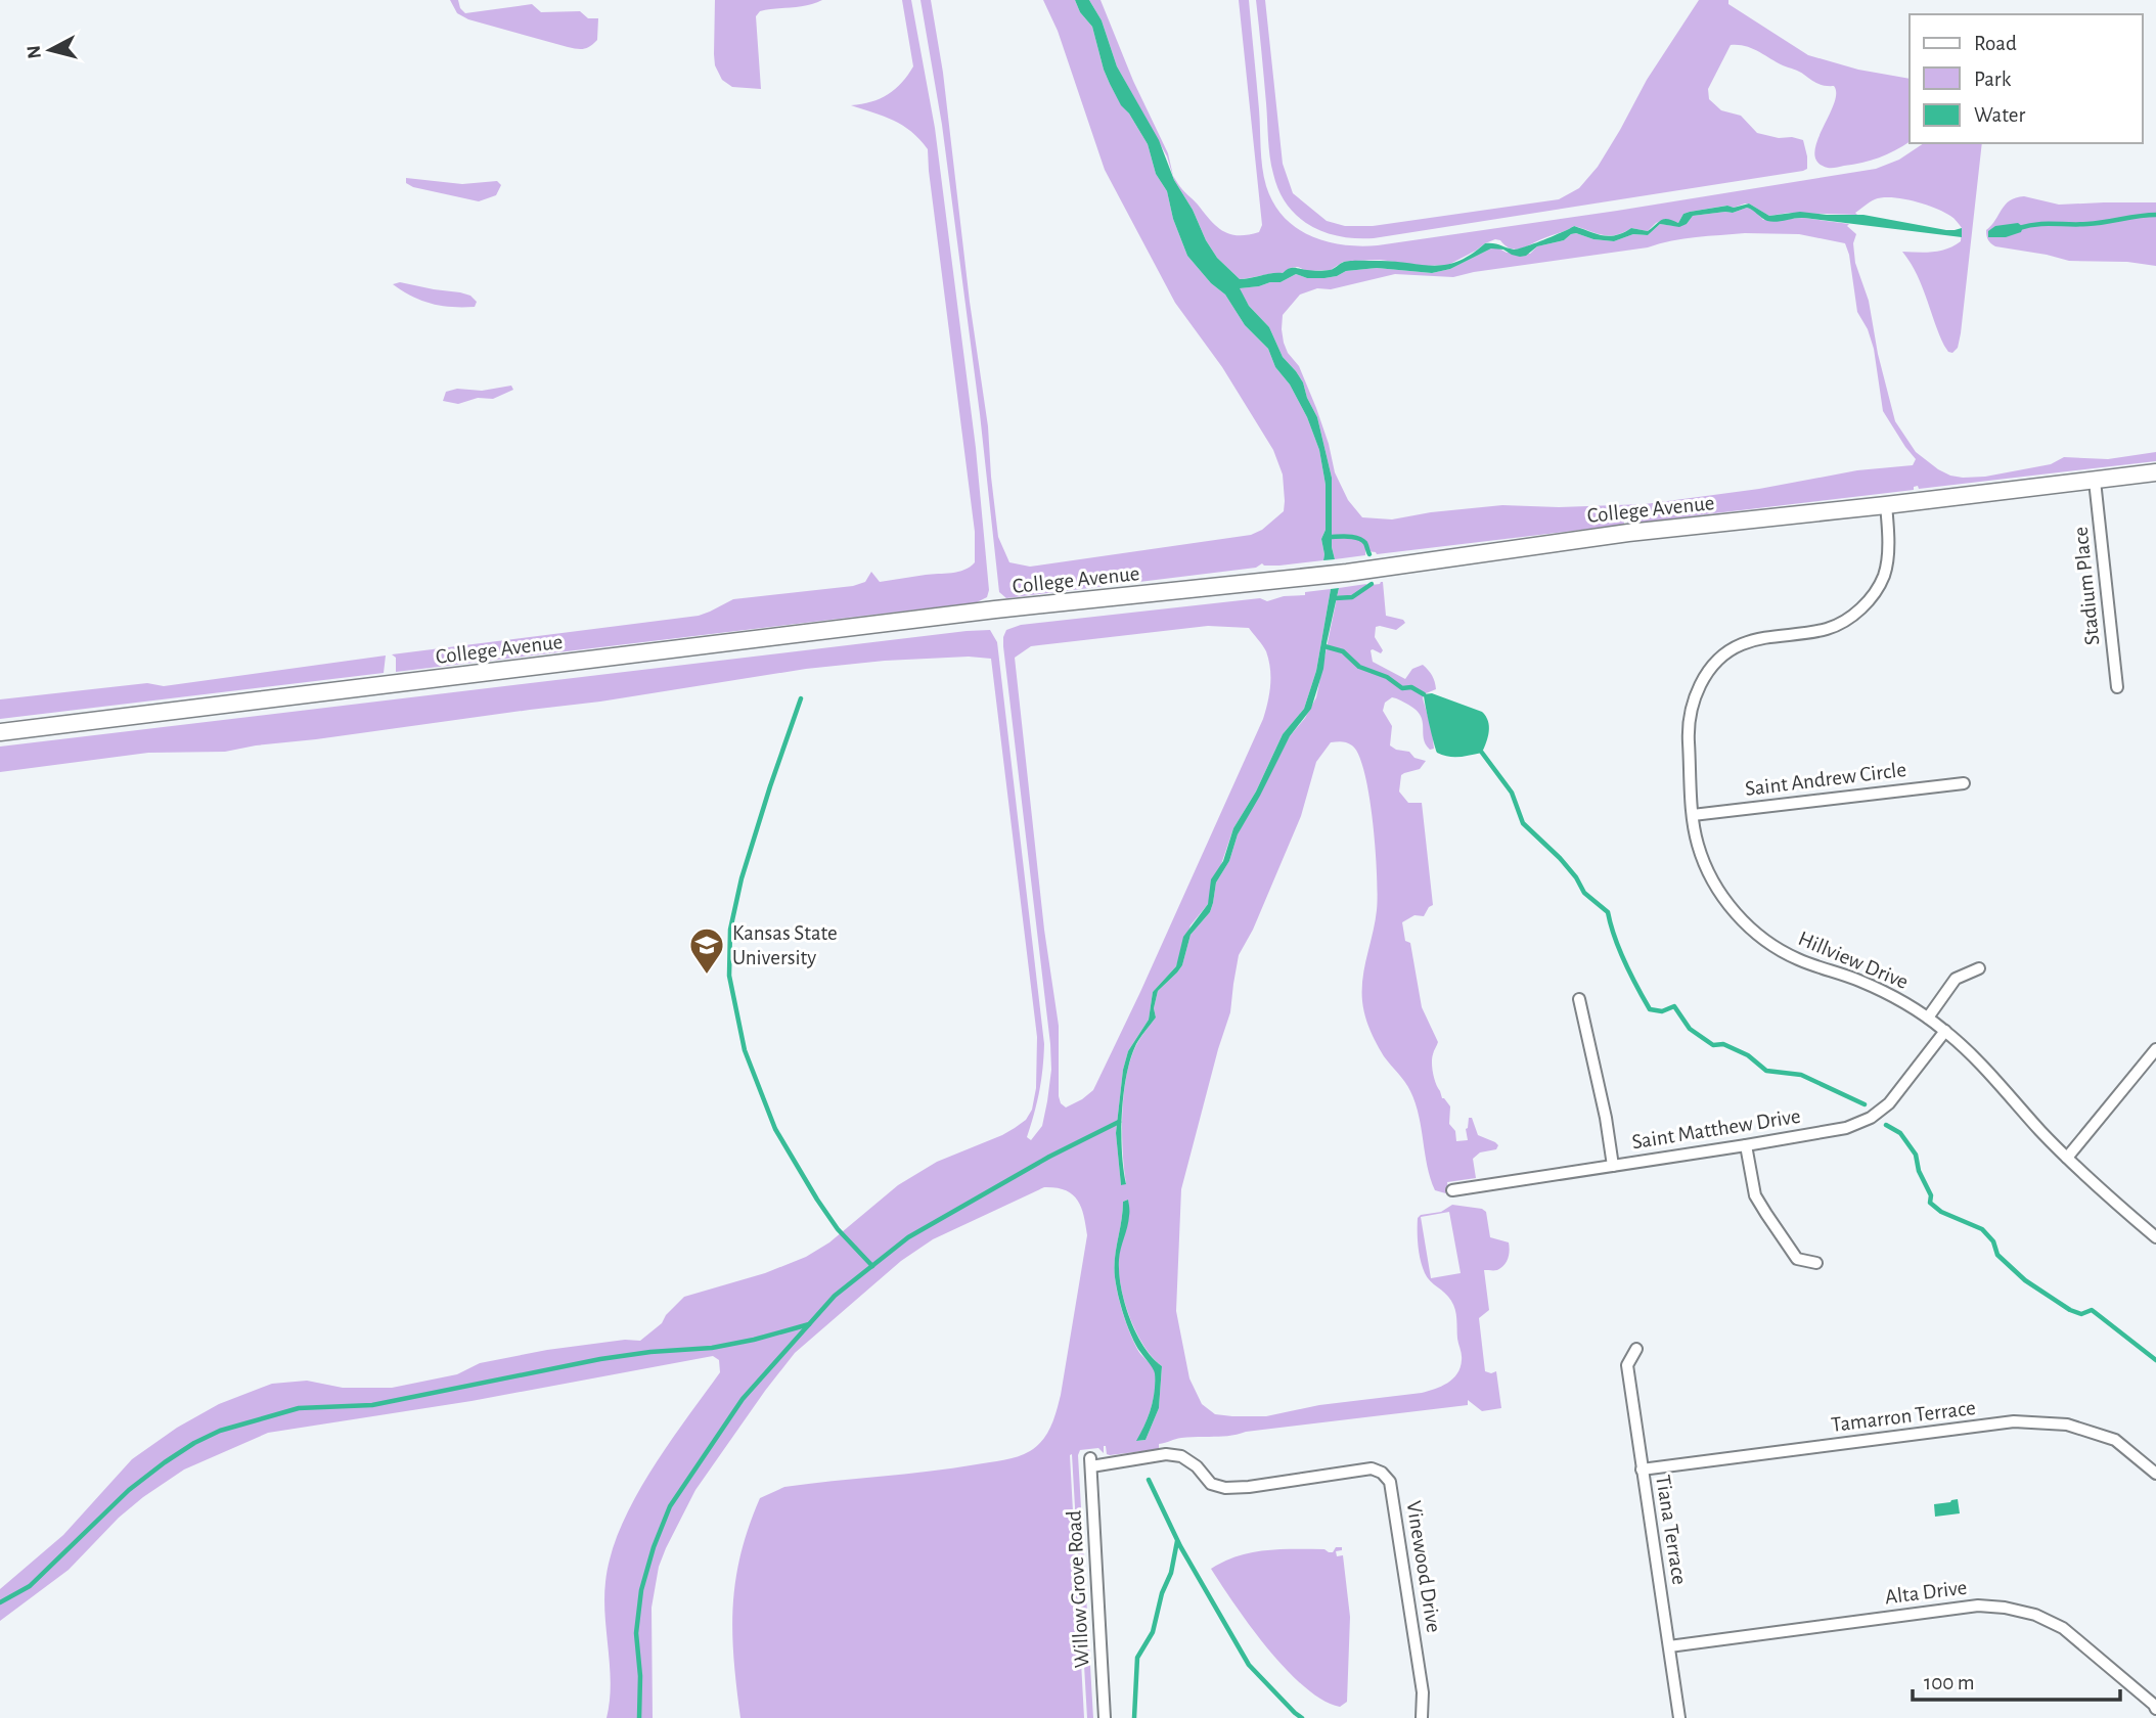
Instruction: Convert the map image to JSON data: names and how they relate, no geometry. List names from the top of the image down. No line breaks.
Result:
{"streets":{"street":["College Avenue","Stadium Place","Saint Andrew Circle","Hillview Drive","Saint Matthew Drive","Tamarron Terrace","Tiana Terrace","Vinewood Drive","Willow Grove Road","Alta Drive"]},"crossings":[["College Avenue","Stadium Place"],["College Avenue","Hillview Drive"],["Saint Andrew Circle","Hillview Drive"],["Hillview Drive","Saint Matthew Drive"],["Tamarron Terrace","Tiana Terrace"],["Tiana Terrace","Alta Drive"],["Vinewood Drive","Willow Grove Road"]],"places":{"school or university":["Kansas State University"]},"legend":["Road","Park","Water"],"scale_bar":"100 m","north":"left"}
